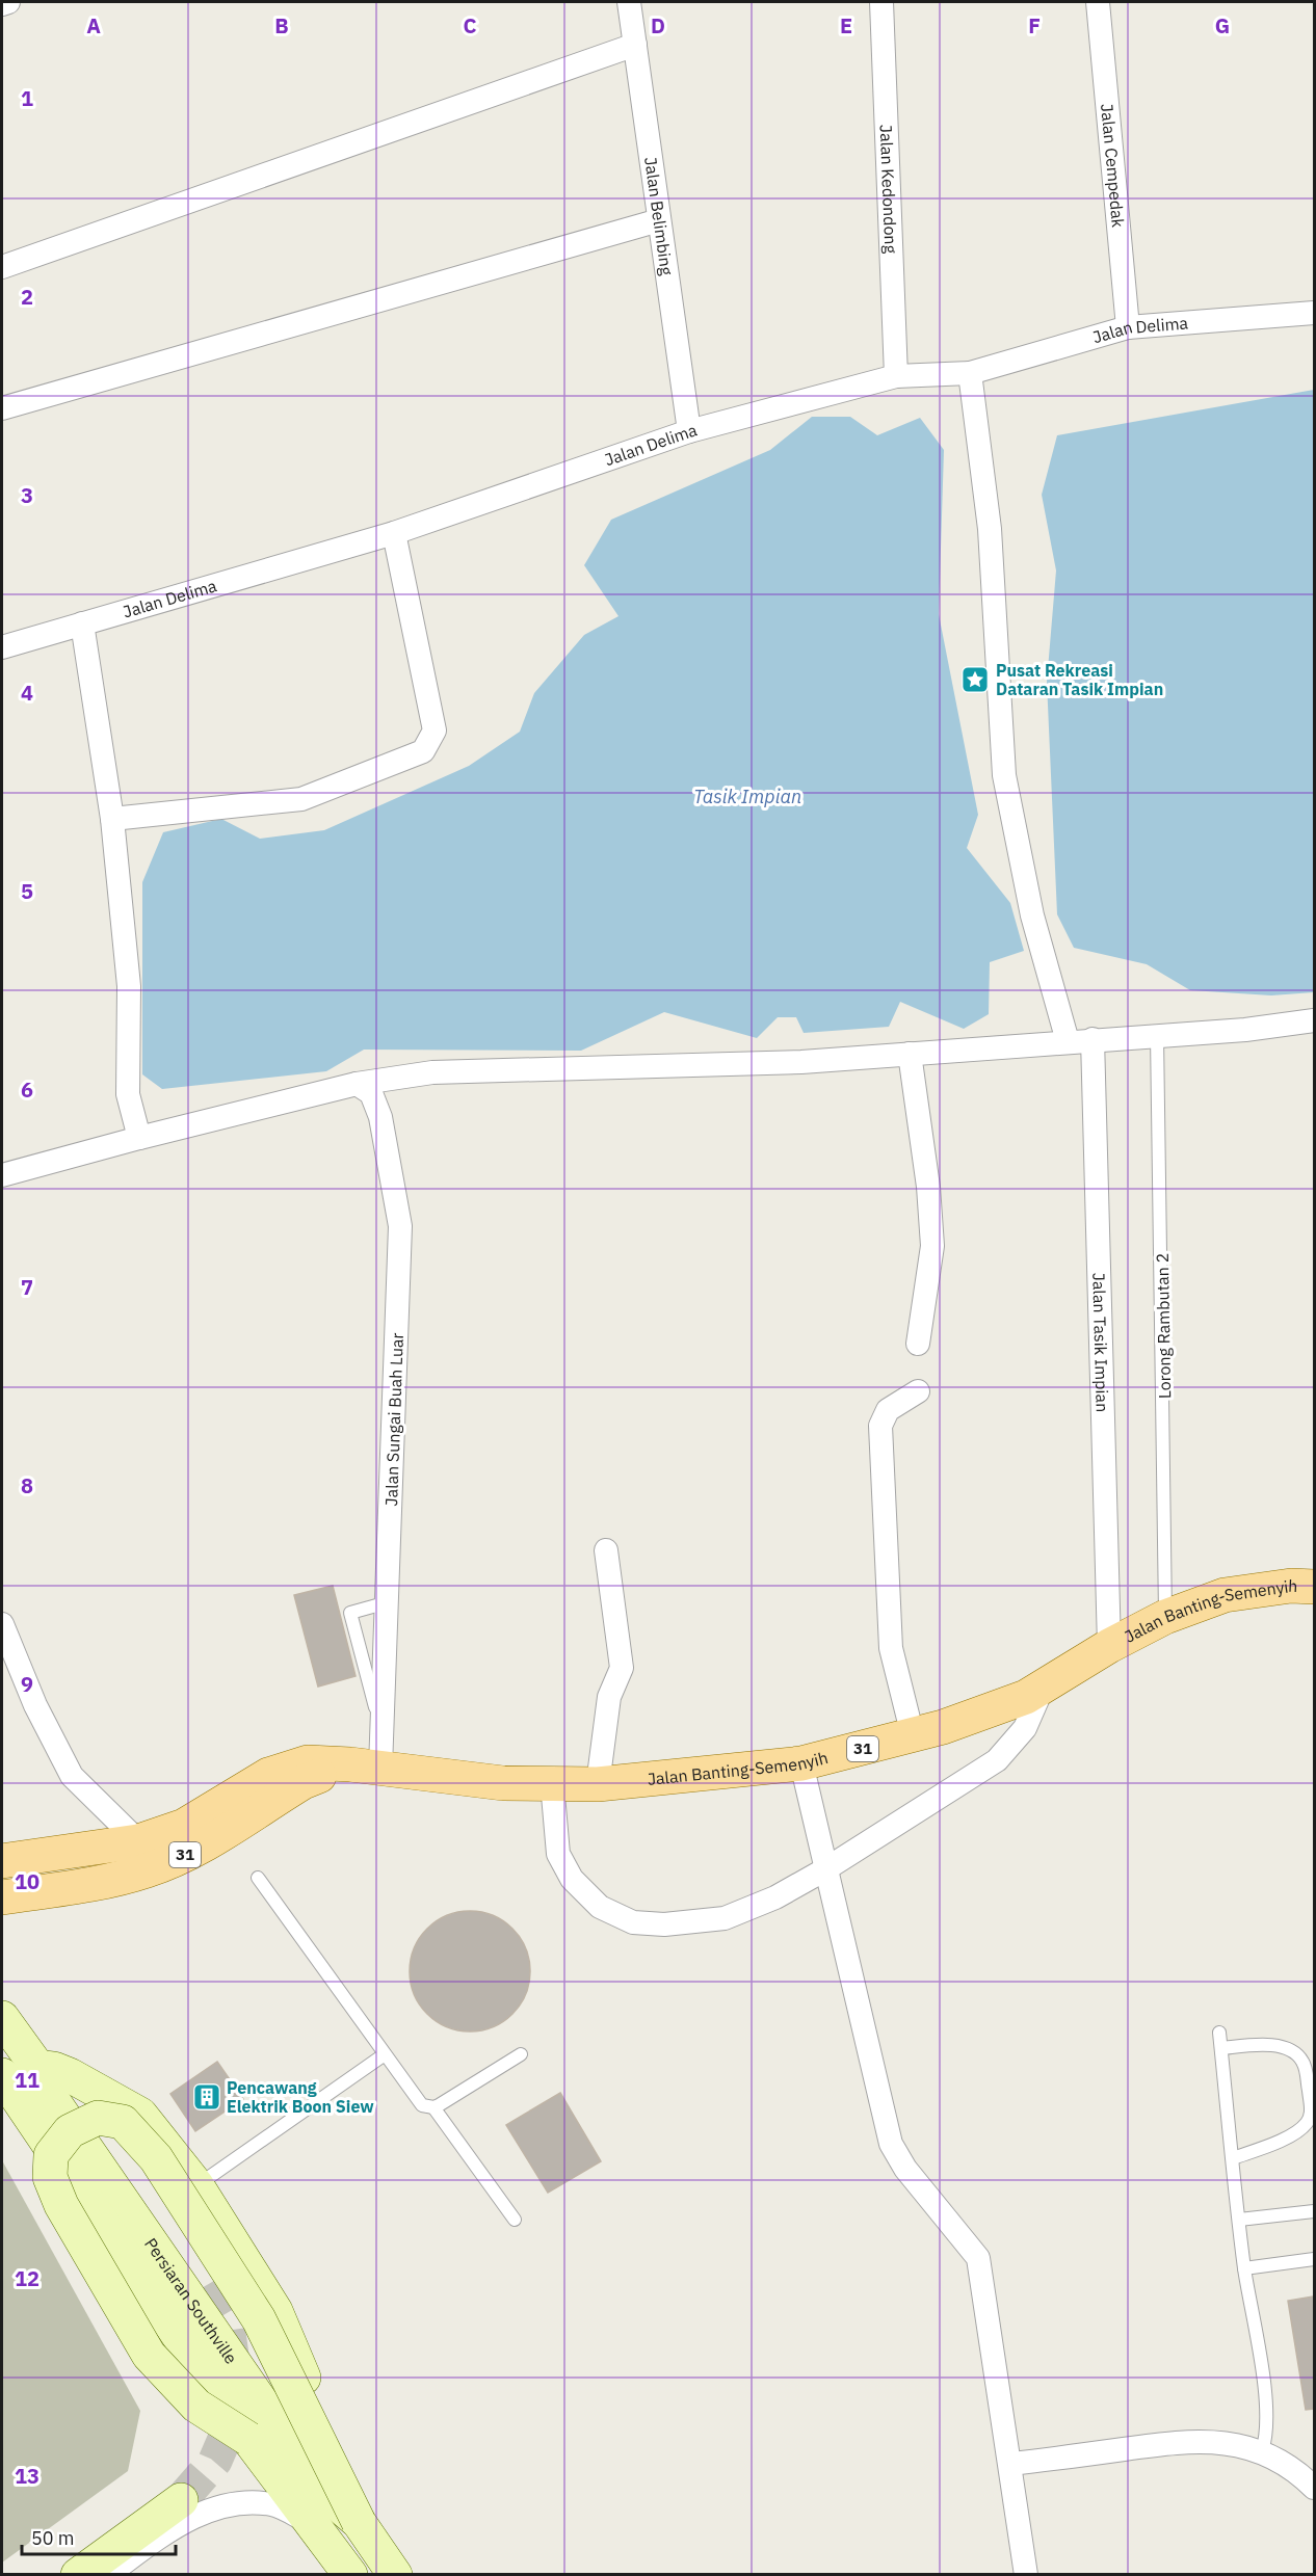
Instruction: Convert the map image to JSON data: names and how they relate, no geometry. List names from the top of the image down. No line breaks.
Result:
{"streets":{"main road":["Jalan Banting-Semenyih","31","Persiaran Southville"],"street":["Jalan Cempedak","Jalan Kedondong","Jalan Belimbing","Jalan Delima","Jalan Tasik Impian","Jalan Sungai Buah Luar"],"lane":["Lorong Rambutan 2"]},"crossings":[["Jalan Cempedak","Jalan Delima"],["Jalan Kedondong","Jalan Delima"],["Jalan Belimbing","Jalan Delima"],["Lorong Rambutan 2","Jalan Banting-Semenyih"],["Jalan Tasik Impian","Jalan Banting-Semenyih"],["Jalan Sungai Buah Luar","Jalan Banting-Semenyih"]],"water":["Tasik Impian"],"places":{"place":["Pusat Rekreasi Dataran Tasik Impian"],"building":["Pencawang Elektrik Boon Siew"]},"scale_bar":"50 m","grid":{"columns":["A","B","C","D","E","F","G"],"rows":["1","2","3","4","5","6","7","8","9","10","11","12","13"]}}
